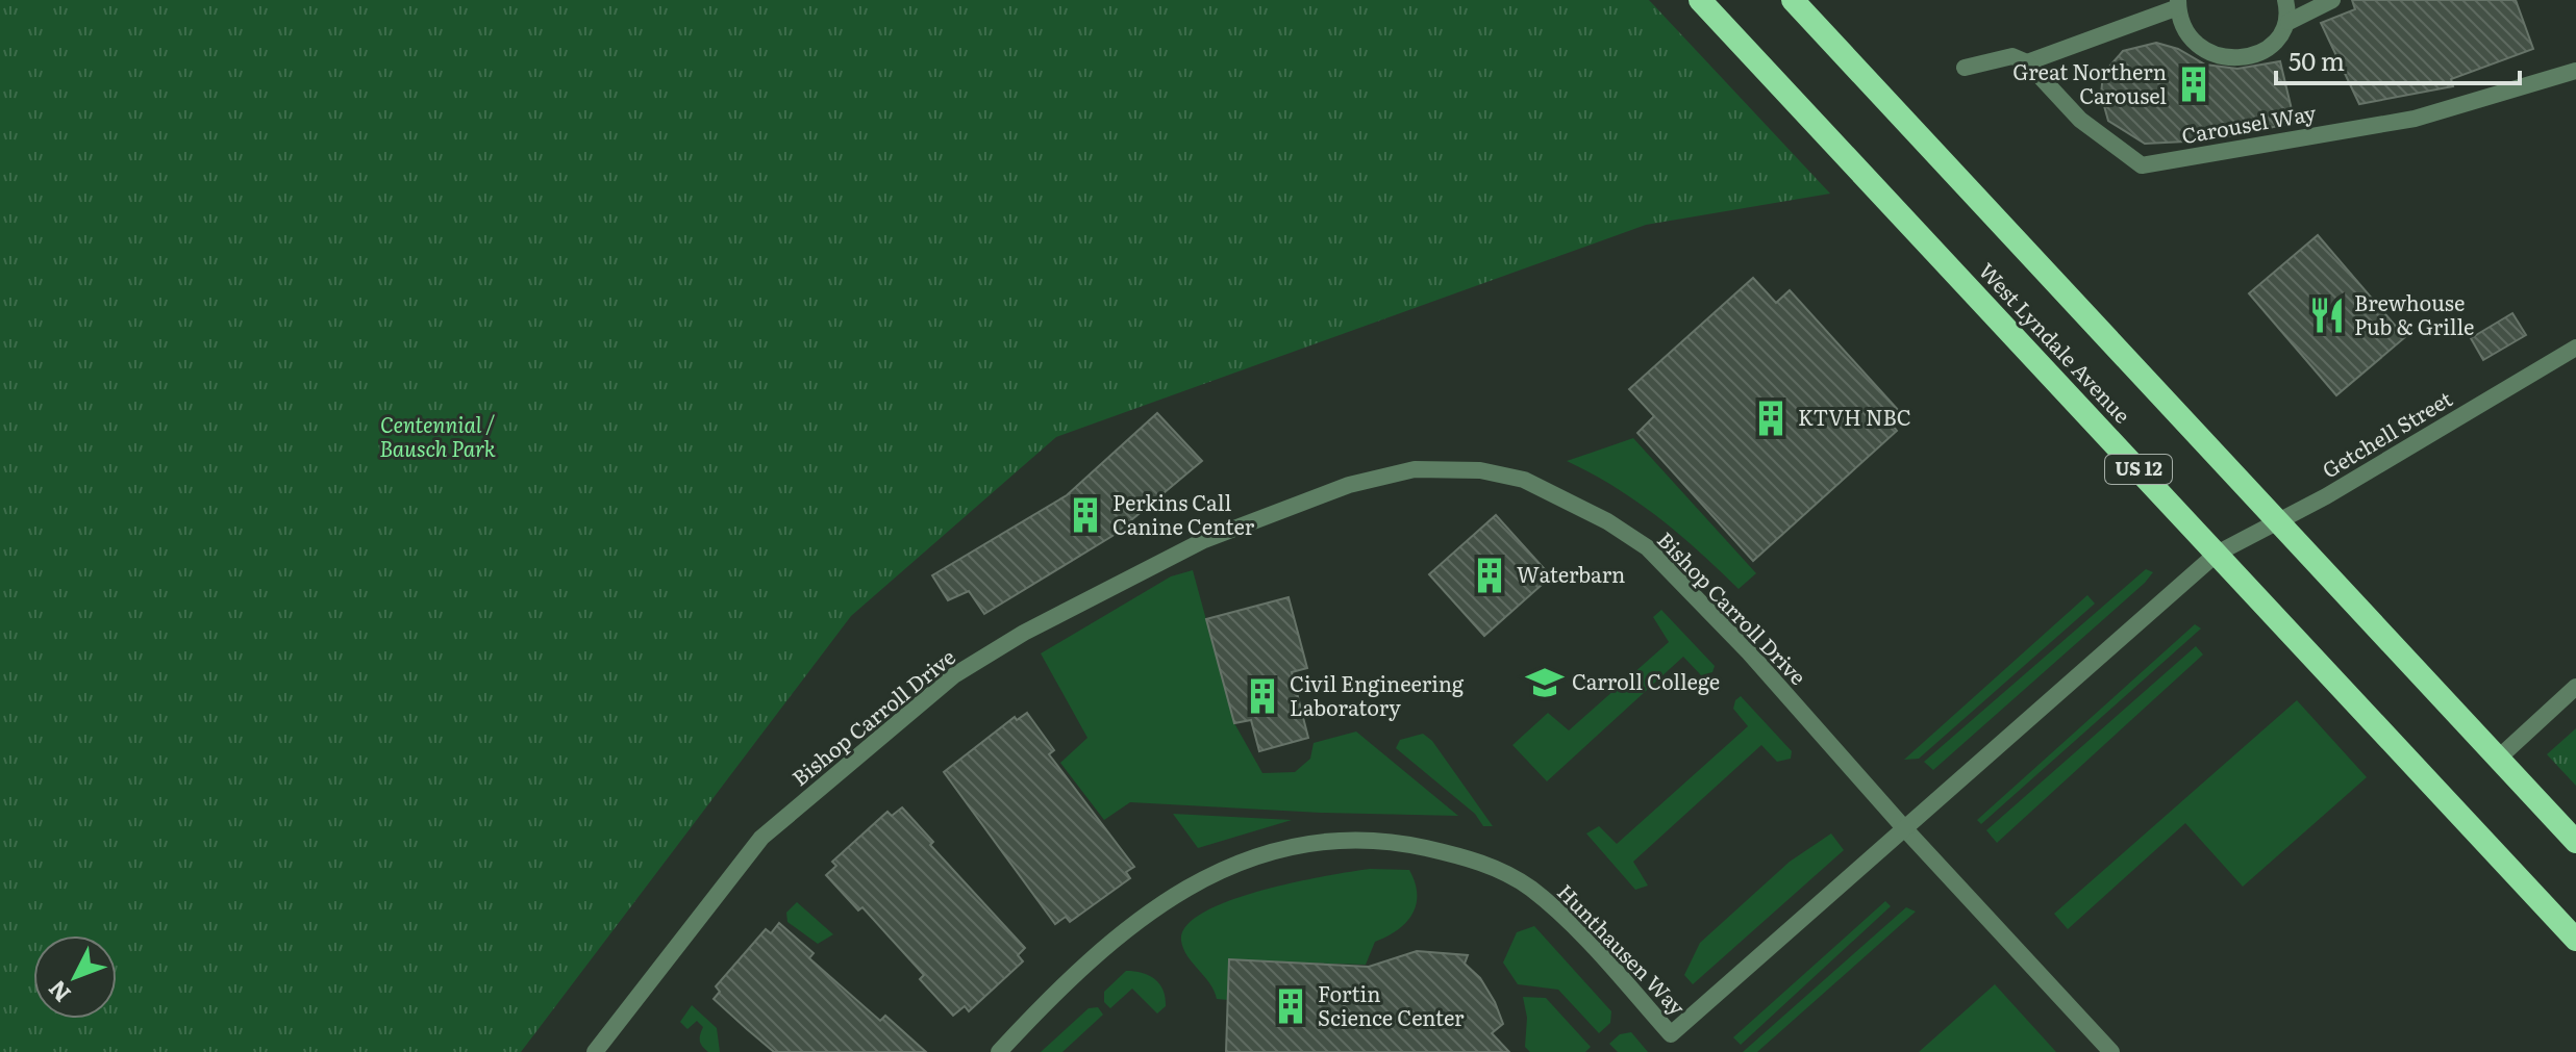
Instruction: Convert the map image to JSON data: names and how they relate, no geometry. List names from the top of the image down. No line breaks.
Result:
{"streets":{"highway":["West Lyndale Avenue","US 12"],"street":["Carousel Way","Getchell Street","Bishop Carroll Drive","Hunthausen Way"]},"crossings":[["West Lyndale Avenue","Getchell Street"],["West Lyndale Avenue","Hunthausen Way"],["Getchell Street","Hunthausen Way"],["Bishop Carroll Drive","Hunthausen Way"]],"parks":["Centennial / Bausch Park"],"places":{"building":["Great Northern Carousel","KTVH NBC","Perkins Call Canine Center","Waterbarn","Civil Engineering Laboratory","Fortin Science Center"],"restaurant":["Brewhouse Pub & Grille"],"school or university":["Carroll College"]},"scale_bar":"50 m","north":"bottom left"}
